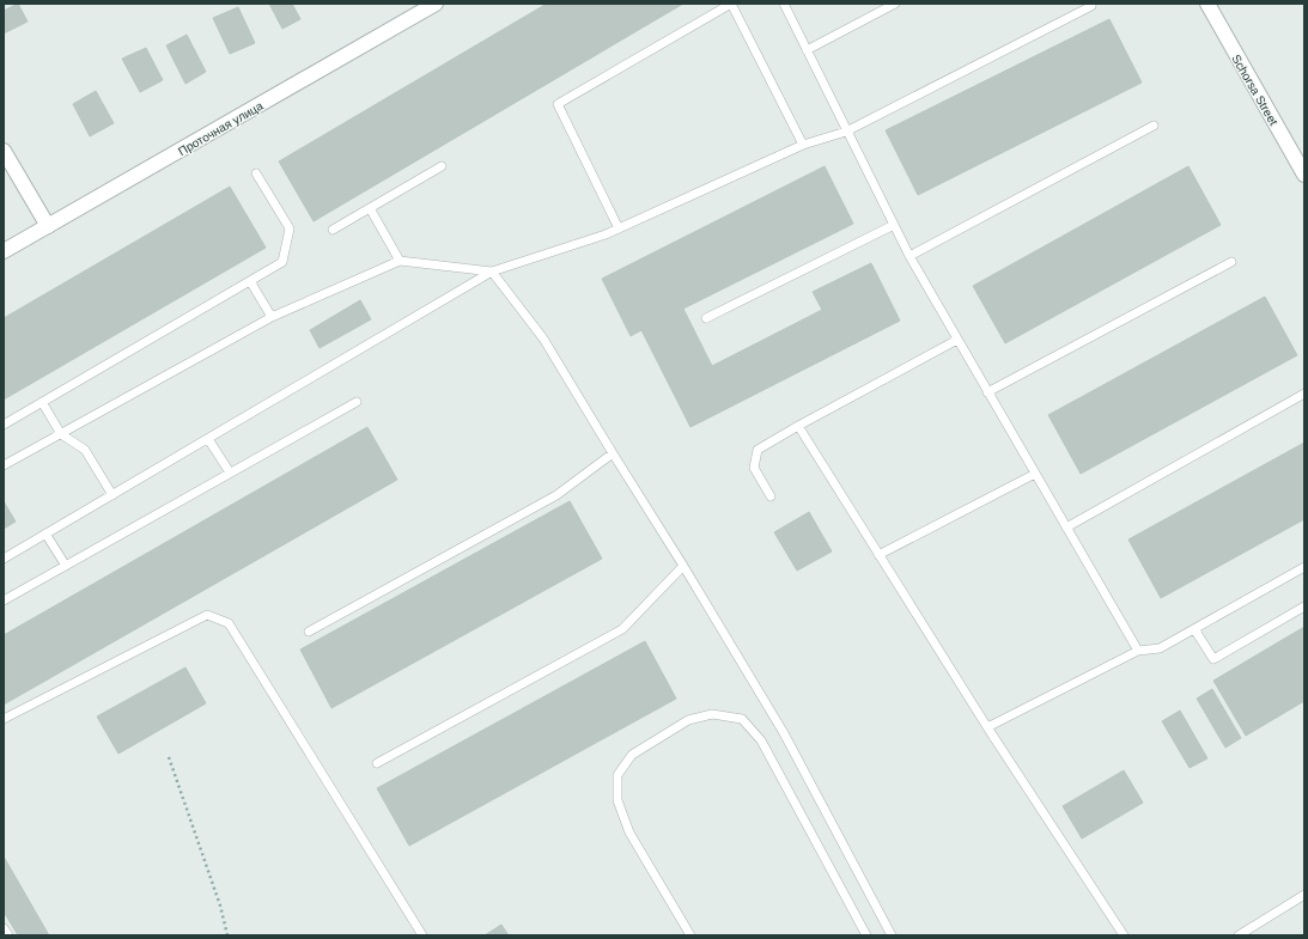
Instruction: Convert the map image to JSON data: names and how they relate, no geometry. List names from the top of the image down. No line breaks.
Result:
{"streets":{"street":["Schorsa Street","Проточная улица"]}}
